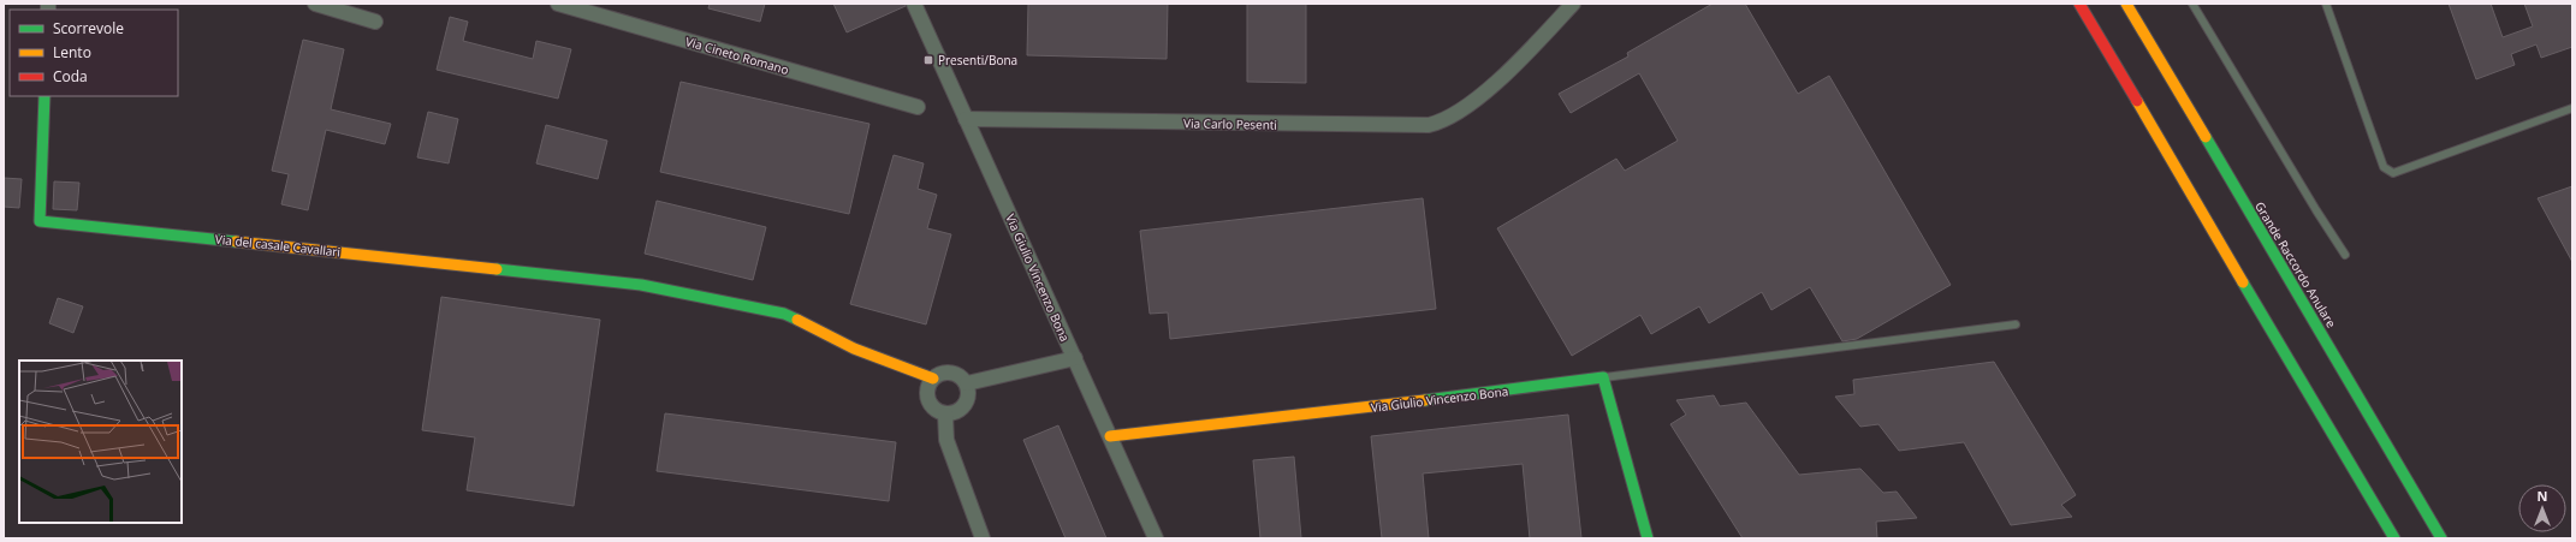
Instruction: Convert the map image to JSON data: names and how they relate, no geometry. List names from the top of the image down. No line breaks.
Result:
{"streets":{"main road":["Via del casale Cavallari","Grande Raccordo Anulare","Via Giulio Vincenzo Bona"],"street":["Via Cineto Romano","Via Carlo Pesenti"]},"crossings":[["Via Carlo Pesenti","Via Giulio Vincenzo Bona"]],"places":{"transit":["Presenti/Bona"]},"legend":["Scorrevole","Lento","Coda"],"north":"top"}
